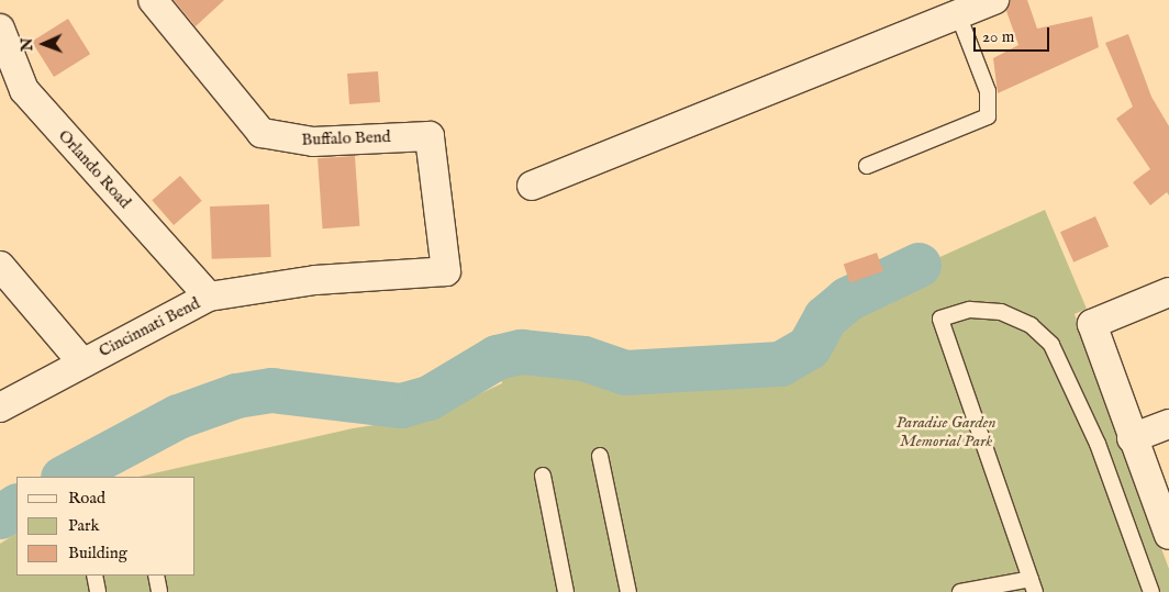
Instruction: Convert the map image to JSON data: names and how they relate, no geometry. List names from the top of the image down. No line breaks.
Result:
{"streets":{"street":["Buffalo Bend","Orlando Road","Cincinnati Bend"]},"crossings":[["Buffalo Bend","Cincinnati Bend"],["Orlando Road","Cincinnati Bend"]],"parks":["Paradise Garden Memorial Park"],"legend":["Road","Park","Building"],"scale_bar":"20 m","north":"left"}
